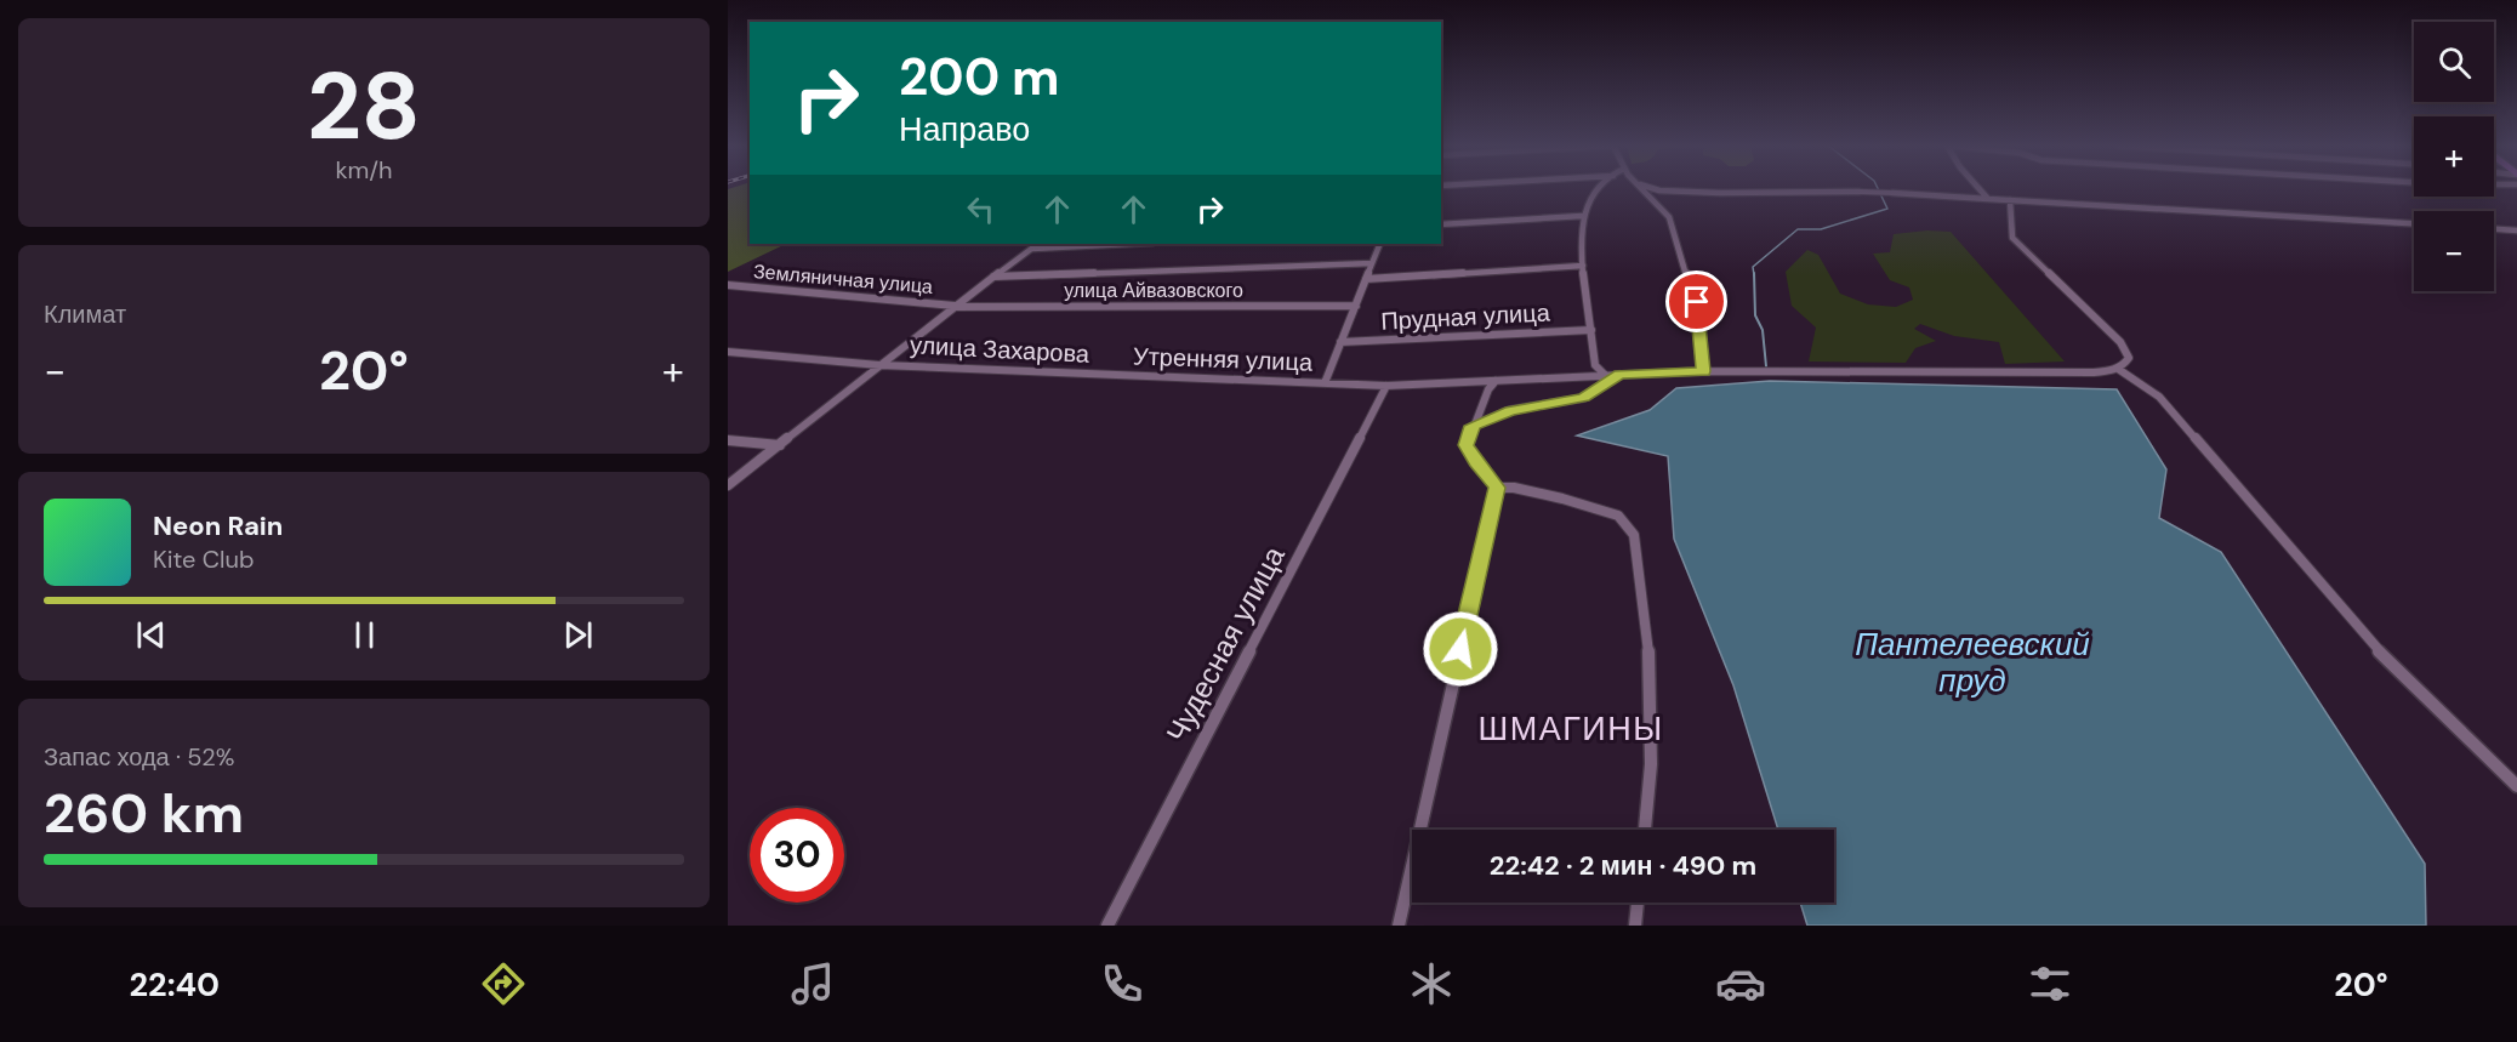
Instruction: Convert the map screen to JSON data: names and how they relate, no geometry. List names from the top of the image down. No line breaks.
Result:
{"streets":{"street":["Земляничная улица","улица Айвазовского","Прудная улица","улица Захарова","Утренняя улица","Чудесная улица"]},"crossings":[["Земляничная улица","улица Айвазовского"],["улица Захарова","Утренняя улица"],["Утренняя улица","Чудесная улица"]],"districts":["ШМАГИНЫ"],"water":["Пантелеевский пруд"],"page":{"tile":[["28","km/h"],"Климат",["Запас хода · 52%","260 km"]],"map_buttons":["+","−"],"turn":["200 m","Направо"],"heat":["−","20°","+"],"song":["Neon Rain","Kite Club"],"limit":"30","trip":"22:42 · 2 мин · 490 m","tabs":["22:40","20°"]}}
